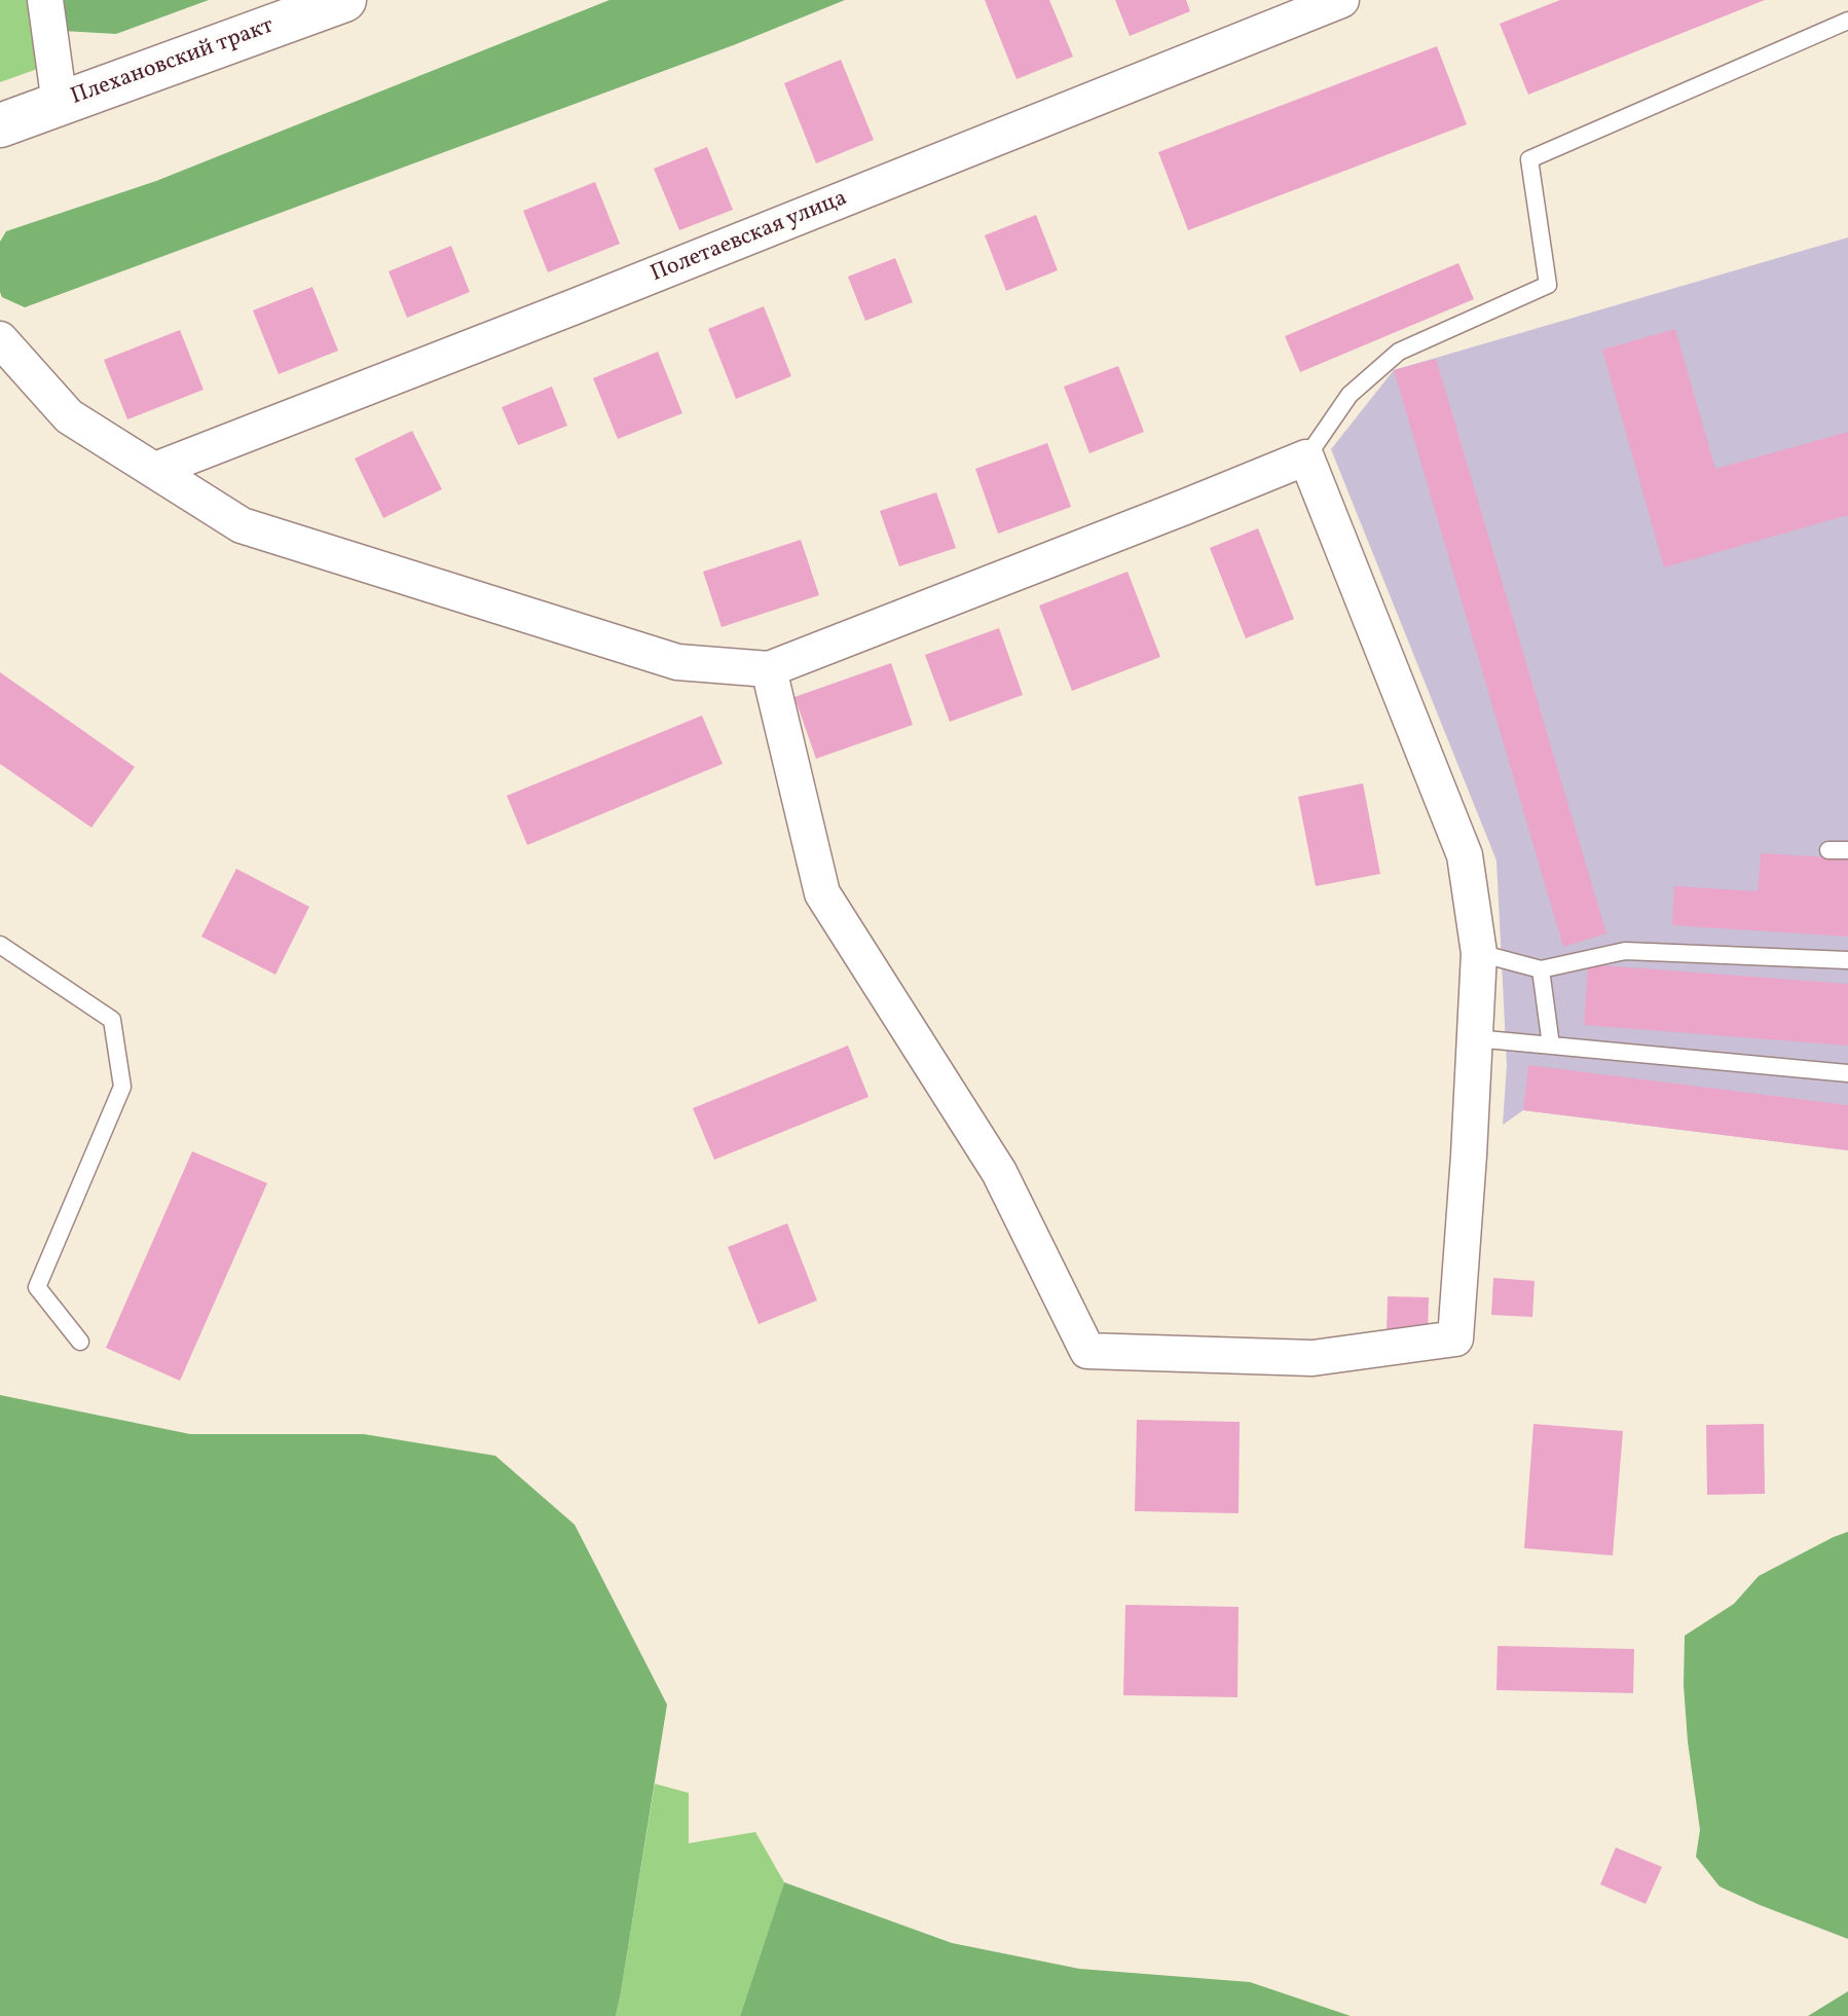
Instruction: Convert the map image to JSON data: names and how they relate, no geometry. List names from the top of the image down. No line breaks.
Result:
{"streets":{"street":["Плехановский тракт","Полетаевская улица"]}}
